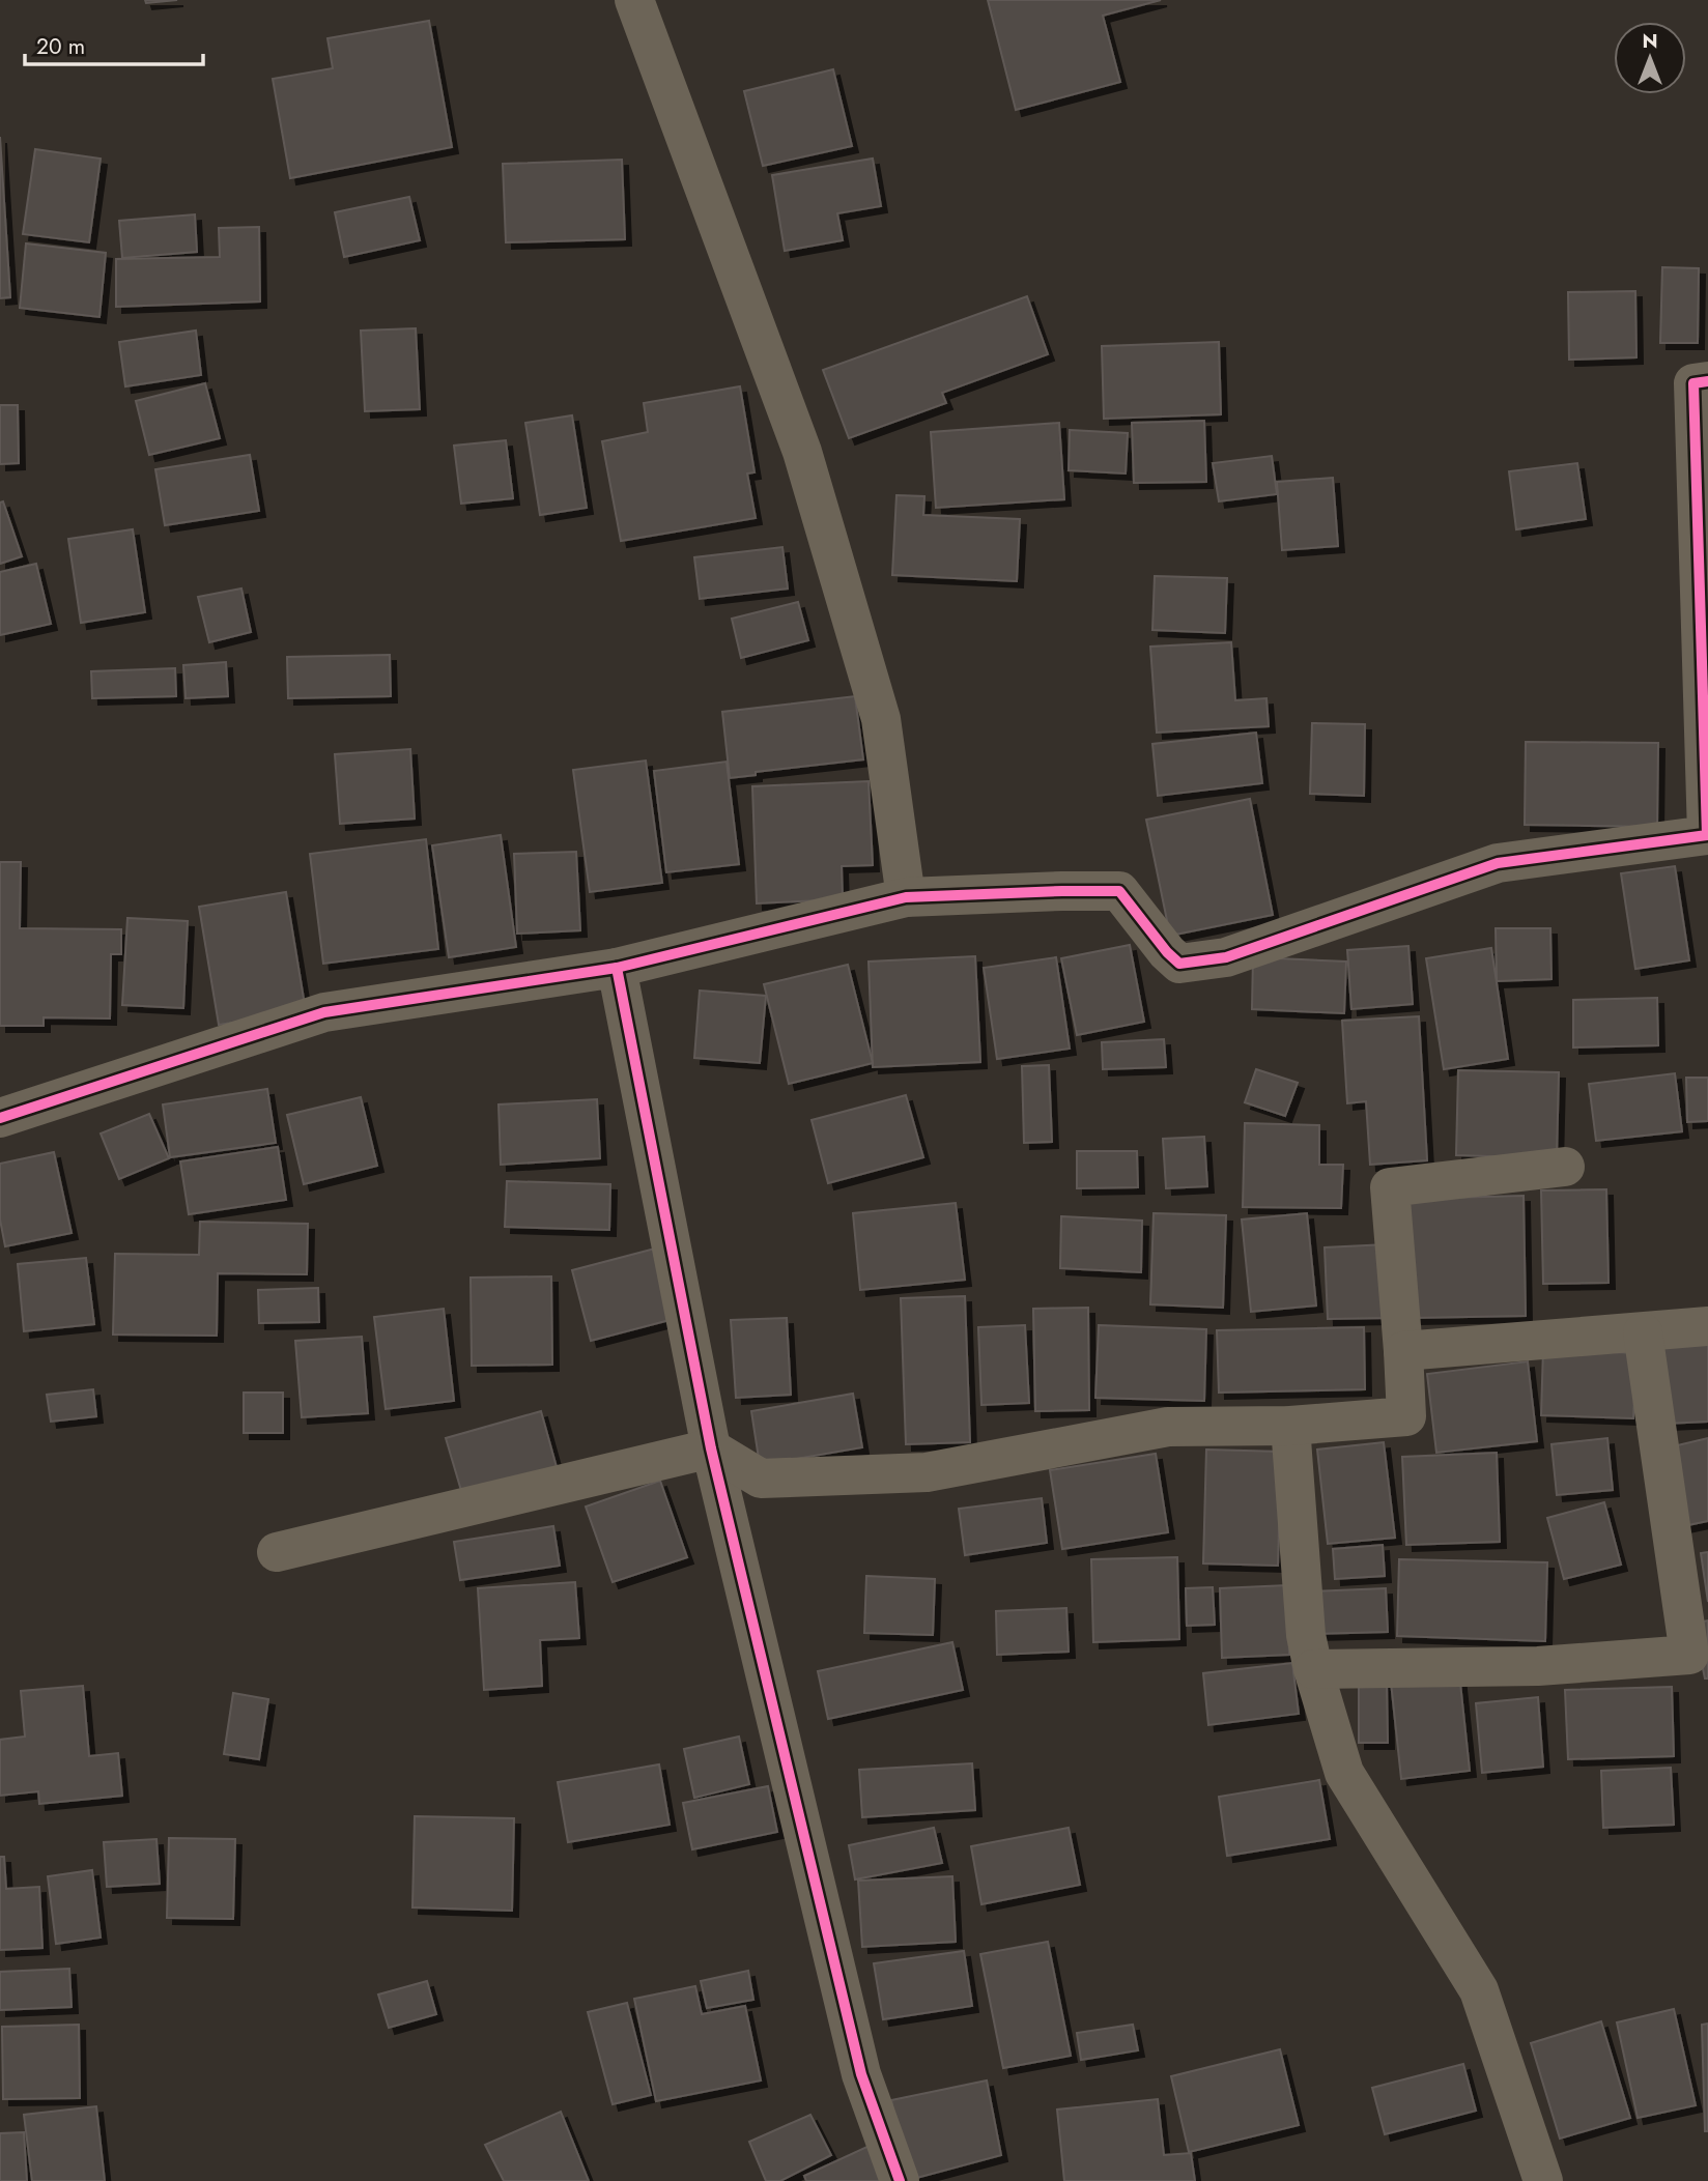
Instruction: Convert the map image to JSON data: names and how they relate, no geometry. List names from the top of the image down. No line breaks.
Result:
{"scale_bar":"20 m","north":"top"}
